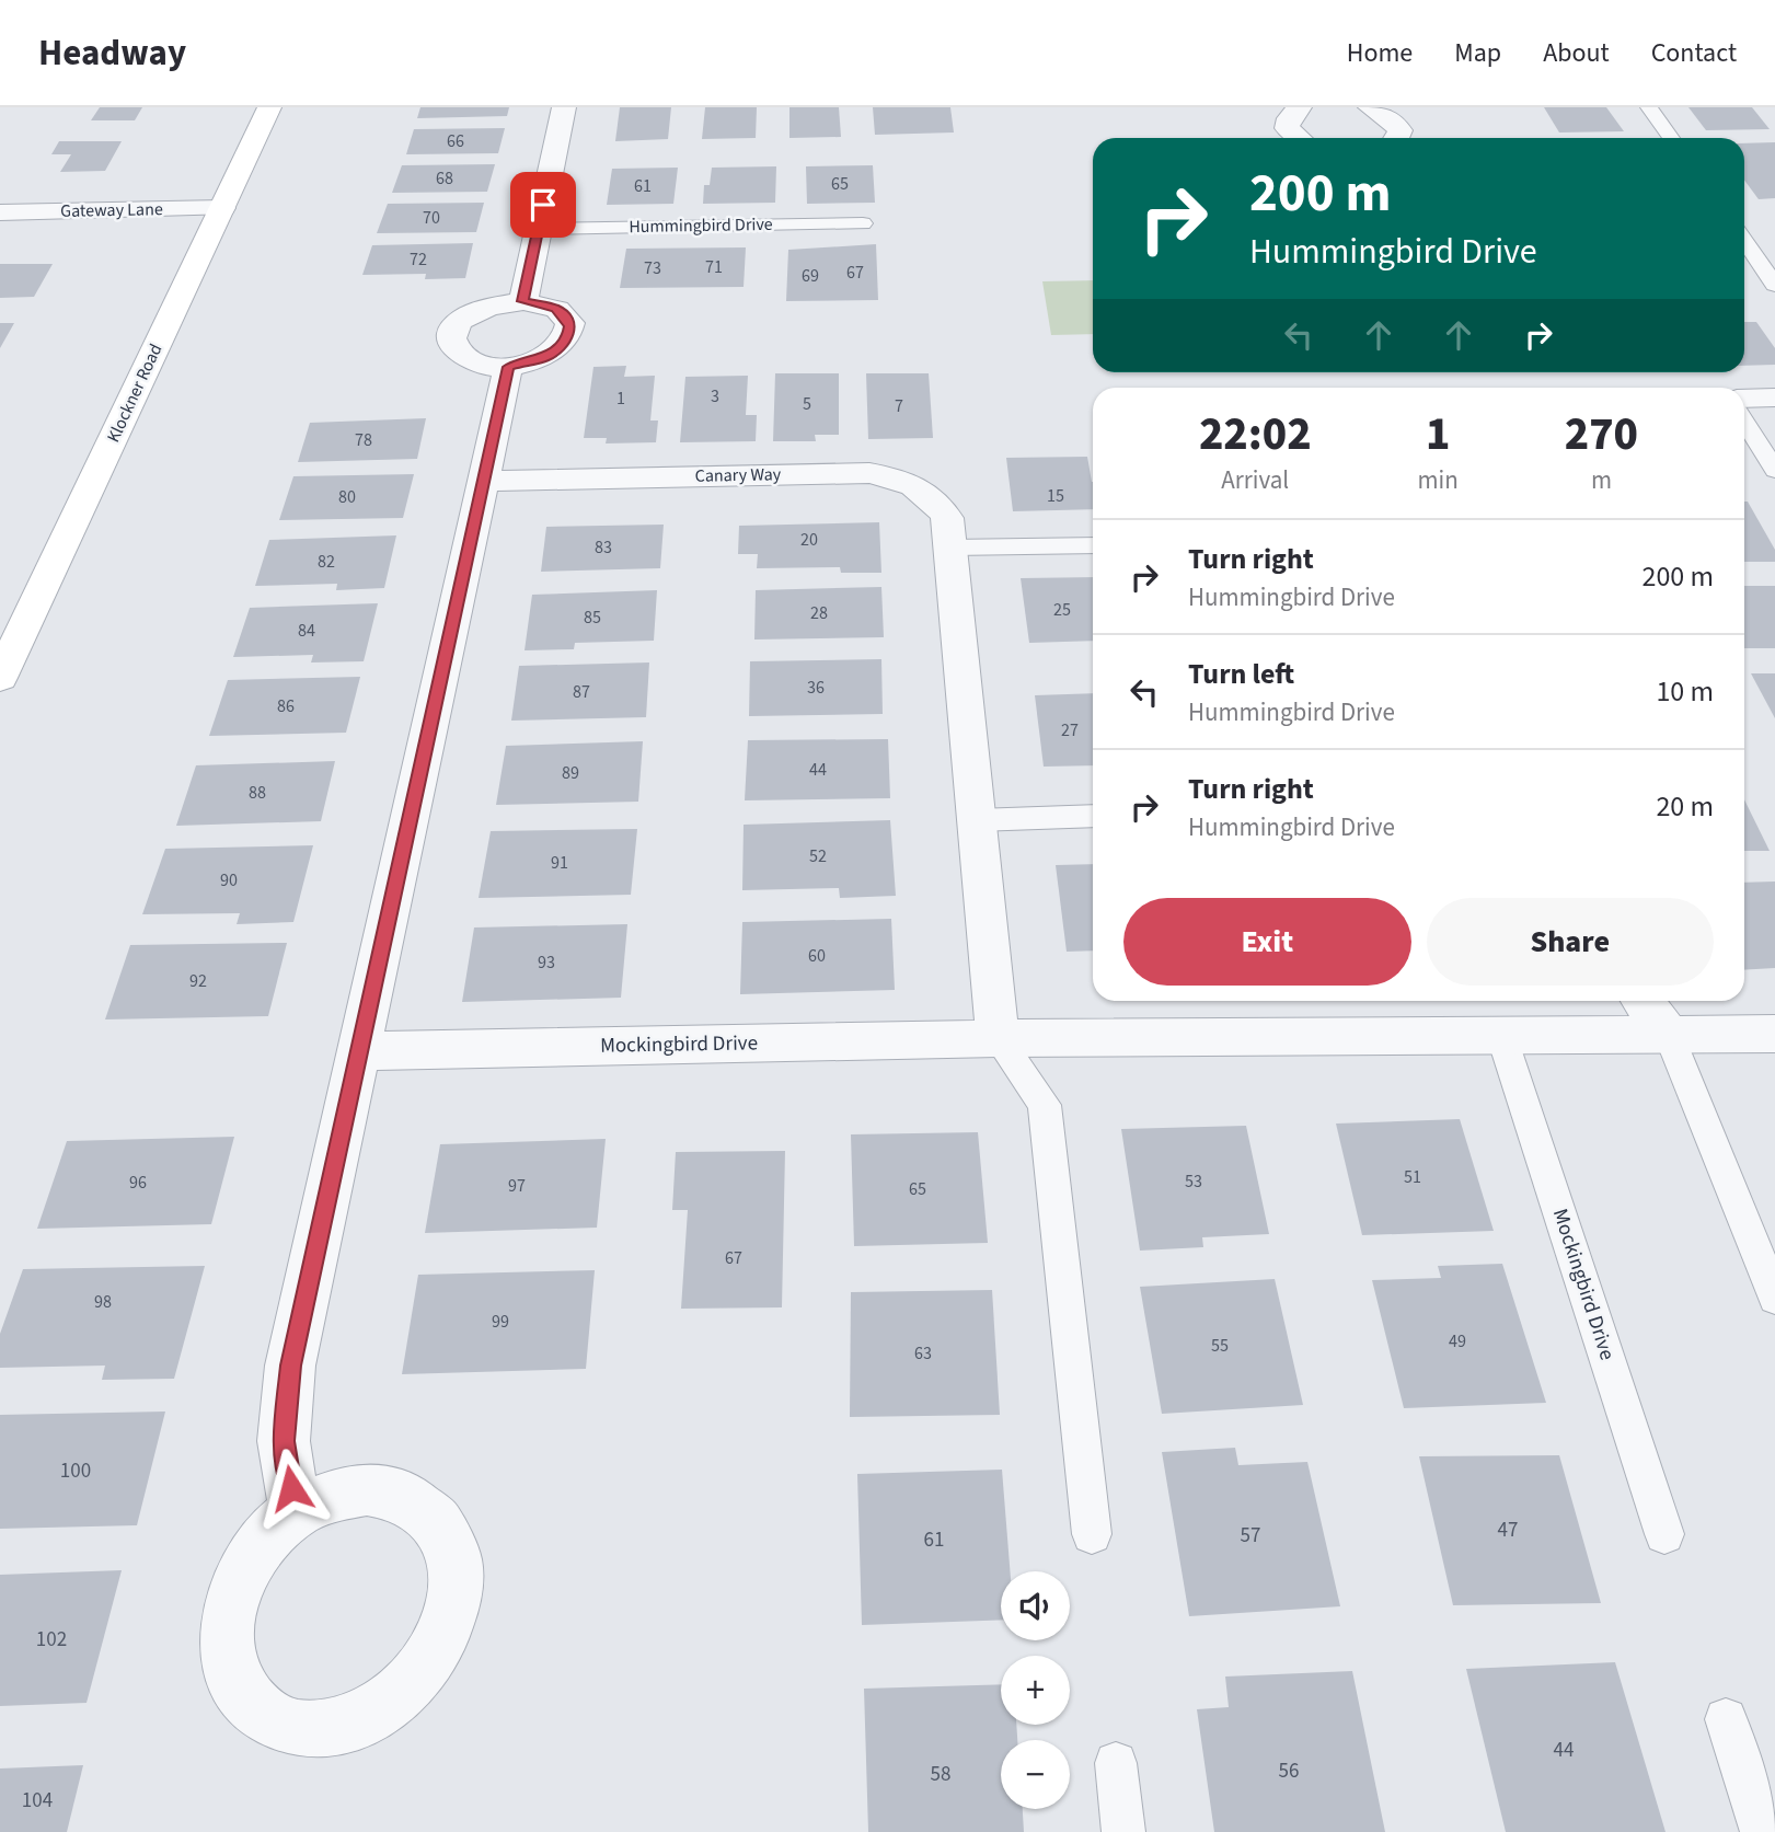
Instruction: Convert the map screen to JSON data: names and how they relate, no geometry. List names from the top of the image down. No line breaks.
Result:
{"streets":{"main road":["Klockner Road"],"street":["Gateway Lane","Canary Way","Mockingbird Drive"],"lane":["Hummingbird Drive"]},"crossings":[["Gateway Lane","Klockner Road"],["Canary Way","Mockingbird Drive"]],"house_numbers":["66","68","65","61","70","72","71","73","67","69","3","1","5","7","78","15","80","20","83","82","25","28","85","84","36","87","86","27","44","89","88","52","91","90","60","93","92","51","53","96","97","65","67","98","99","49","55","63","100","47","57","61","102","44","56","58","104"],"page":{"header":"Headway","nav":["Home","Map","About","Contact"],"turn":["200 m","Hummingbird Drive"],"eta":["22:02","Arrival","1","min","270","m"],"list":[{"name":"Turn right","note":"Hummingbird Drive","value":"200 m"},{"name":"Turn left","note":"Hummingbird Drive","value":"10 m"},{"name":"Turn right","note":"Hummingbird Drive","value":"20 m"}],"buttons":["Exit","Share"],"map_buttons":["+","−"]}}
